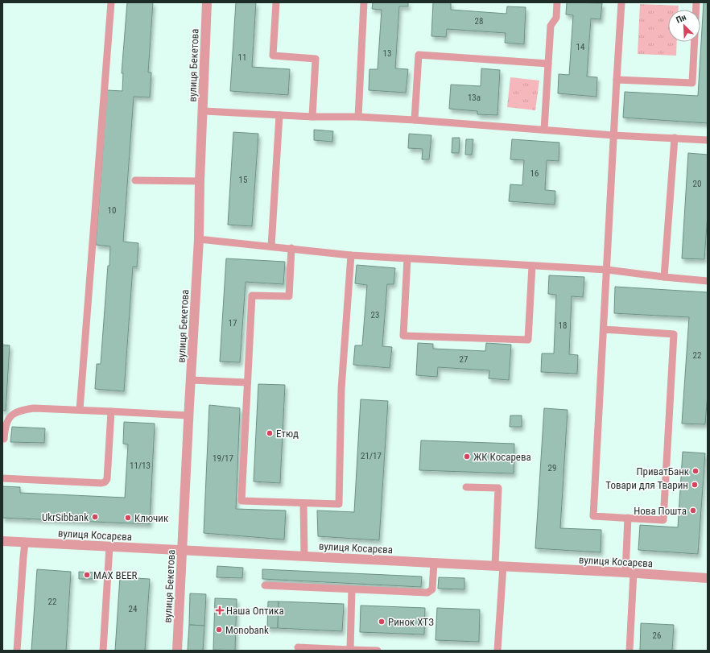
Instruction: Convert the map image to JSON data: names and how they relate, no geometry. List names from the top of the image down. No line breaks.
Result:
{"streets":{"street":["вулиця Бекетова","вулиця Косарєва"]},"crossings":[["вулиця Бекетова","вулиця Косарєва"]],"places":{"other":["Етюд","ЖК Косарева","ПриватБанк","Товари для Тварин","Нова Пошта","UkrSibbank","Ключик","MAX BEER","Ринок ХТЗ","Monobank"],"health":["Наша Оптика"]},"house_numbers":["28","14","13","11","13а","16","15","20","10","23","17","18","22","27","21/17","19/17","11/13","29","22","24","26"],"north":"top left"}
